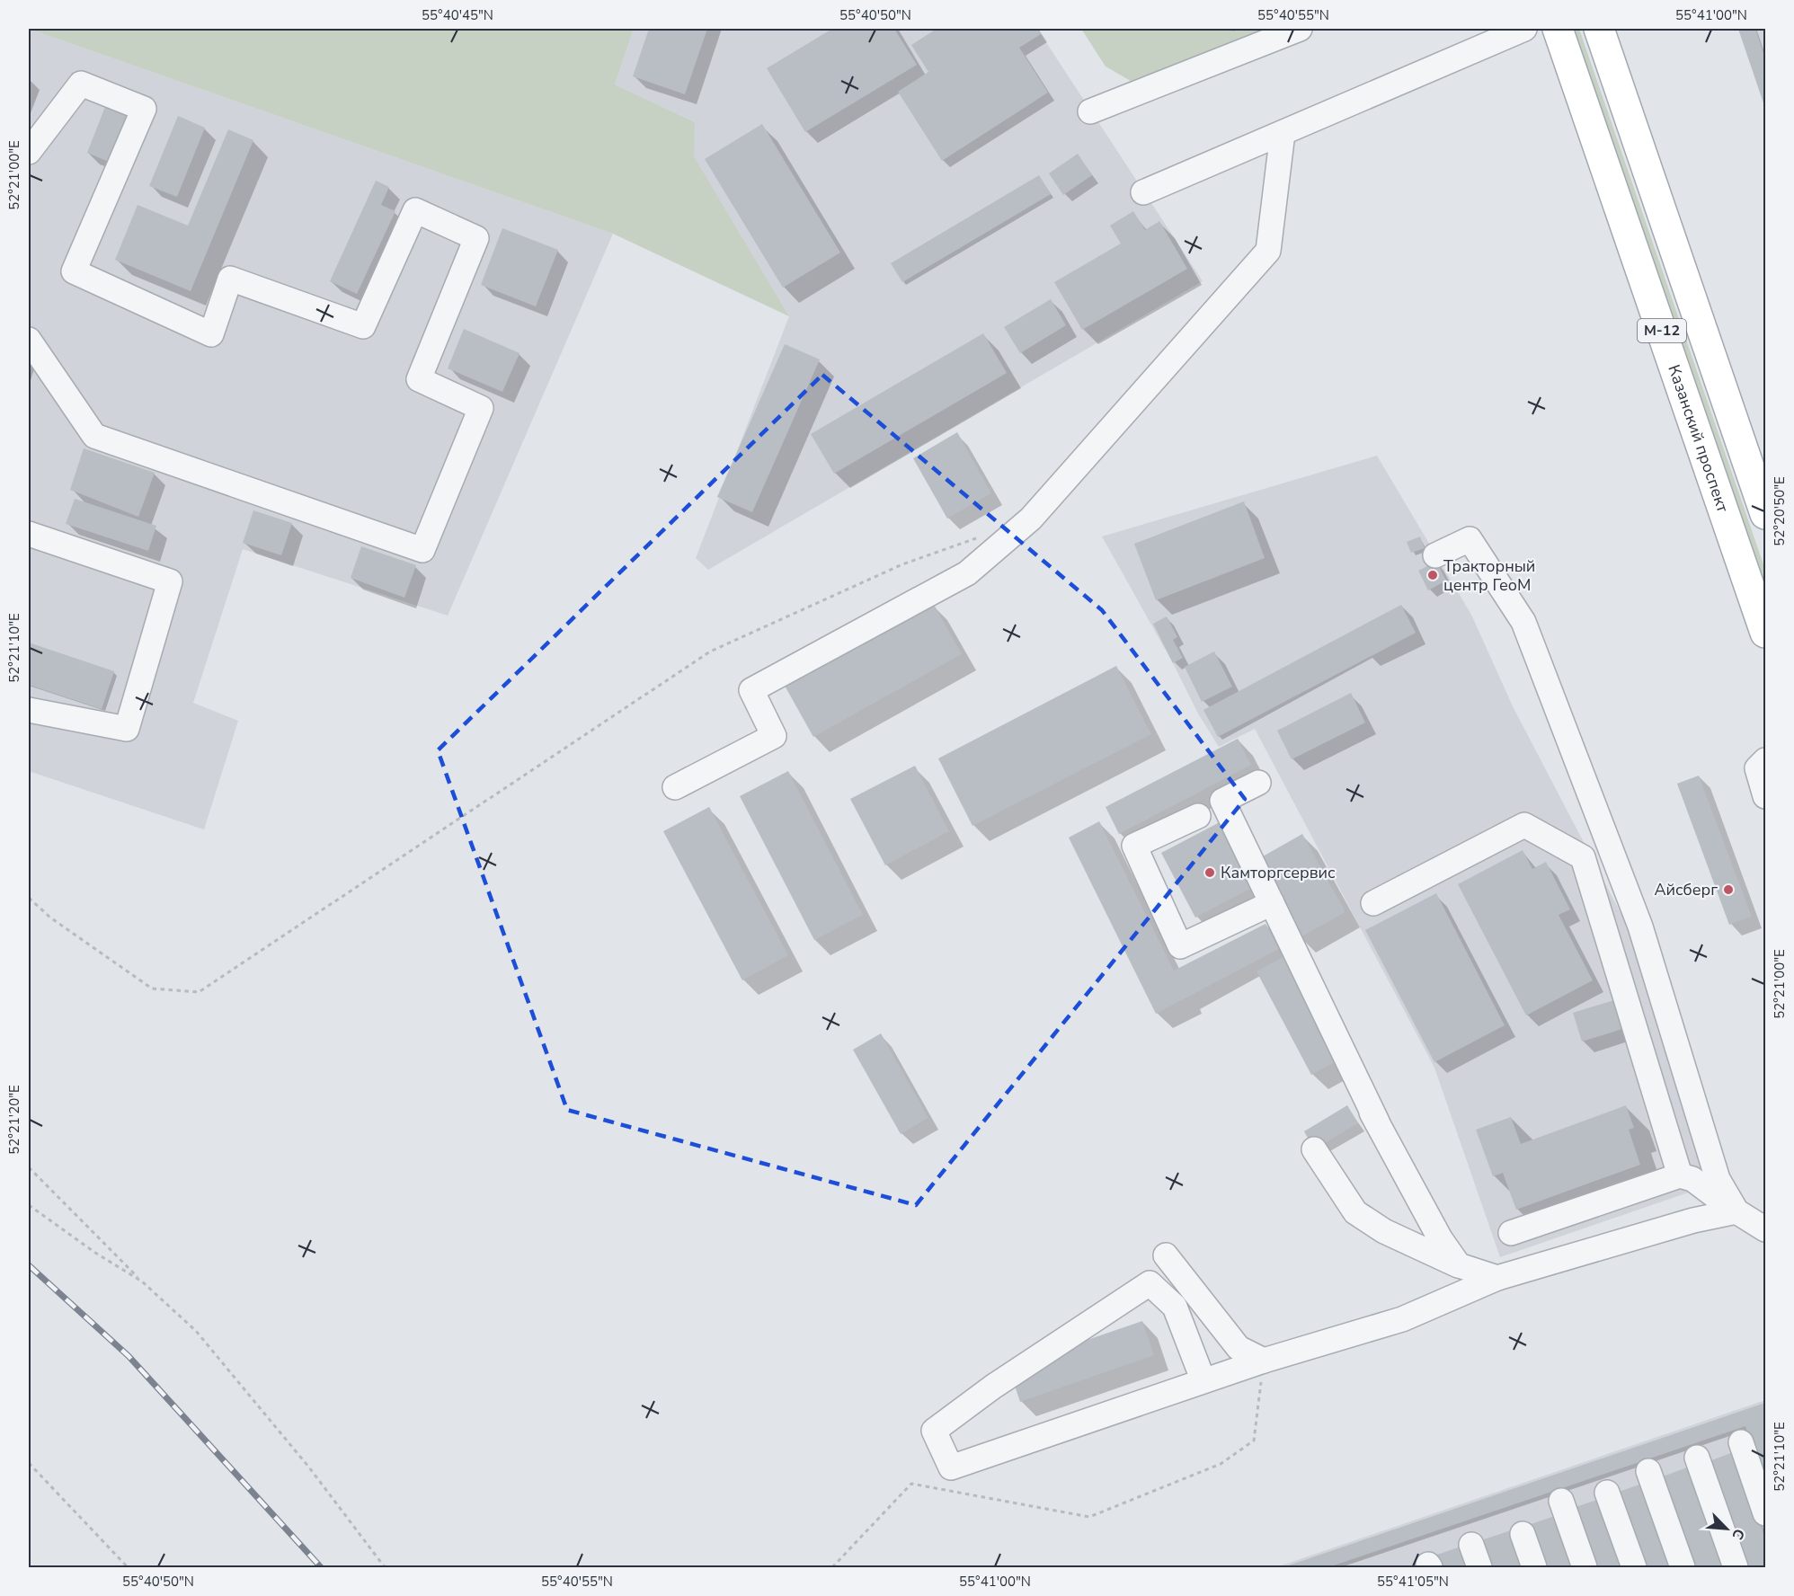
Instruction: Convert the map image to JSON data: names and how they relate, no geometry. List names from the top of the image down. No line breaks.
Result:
{"streets":{"main road":["М-12","Казанский проспект"]},"places":["Тракторный центр ГеоМ","Камторгсервис","Айсберг"],"north":"bottom right","coordinates":["55°40'45\"N","55°40'50\"N","55°40'55\"N","55°41'00\"N","52°21'00\"E","52°20'50\"E","52°21'10\"E","52°21'20\"E","55°41'05\"N"]}
